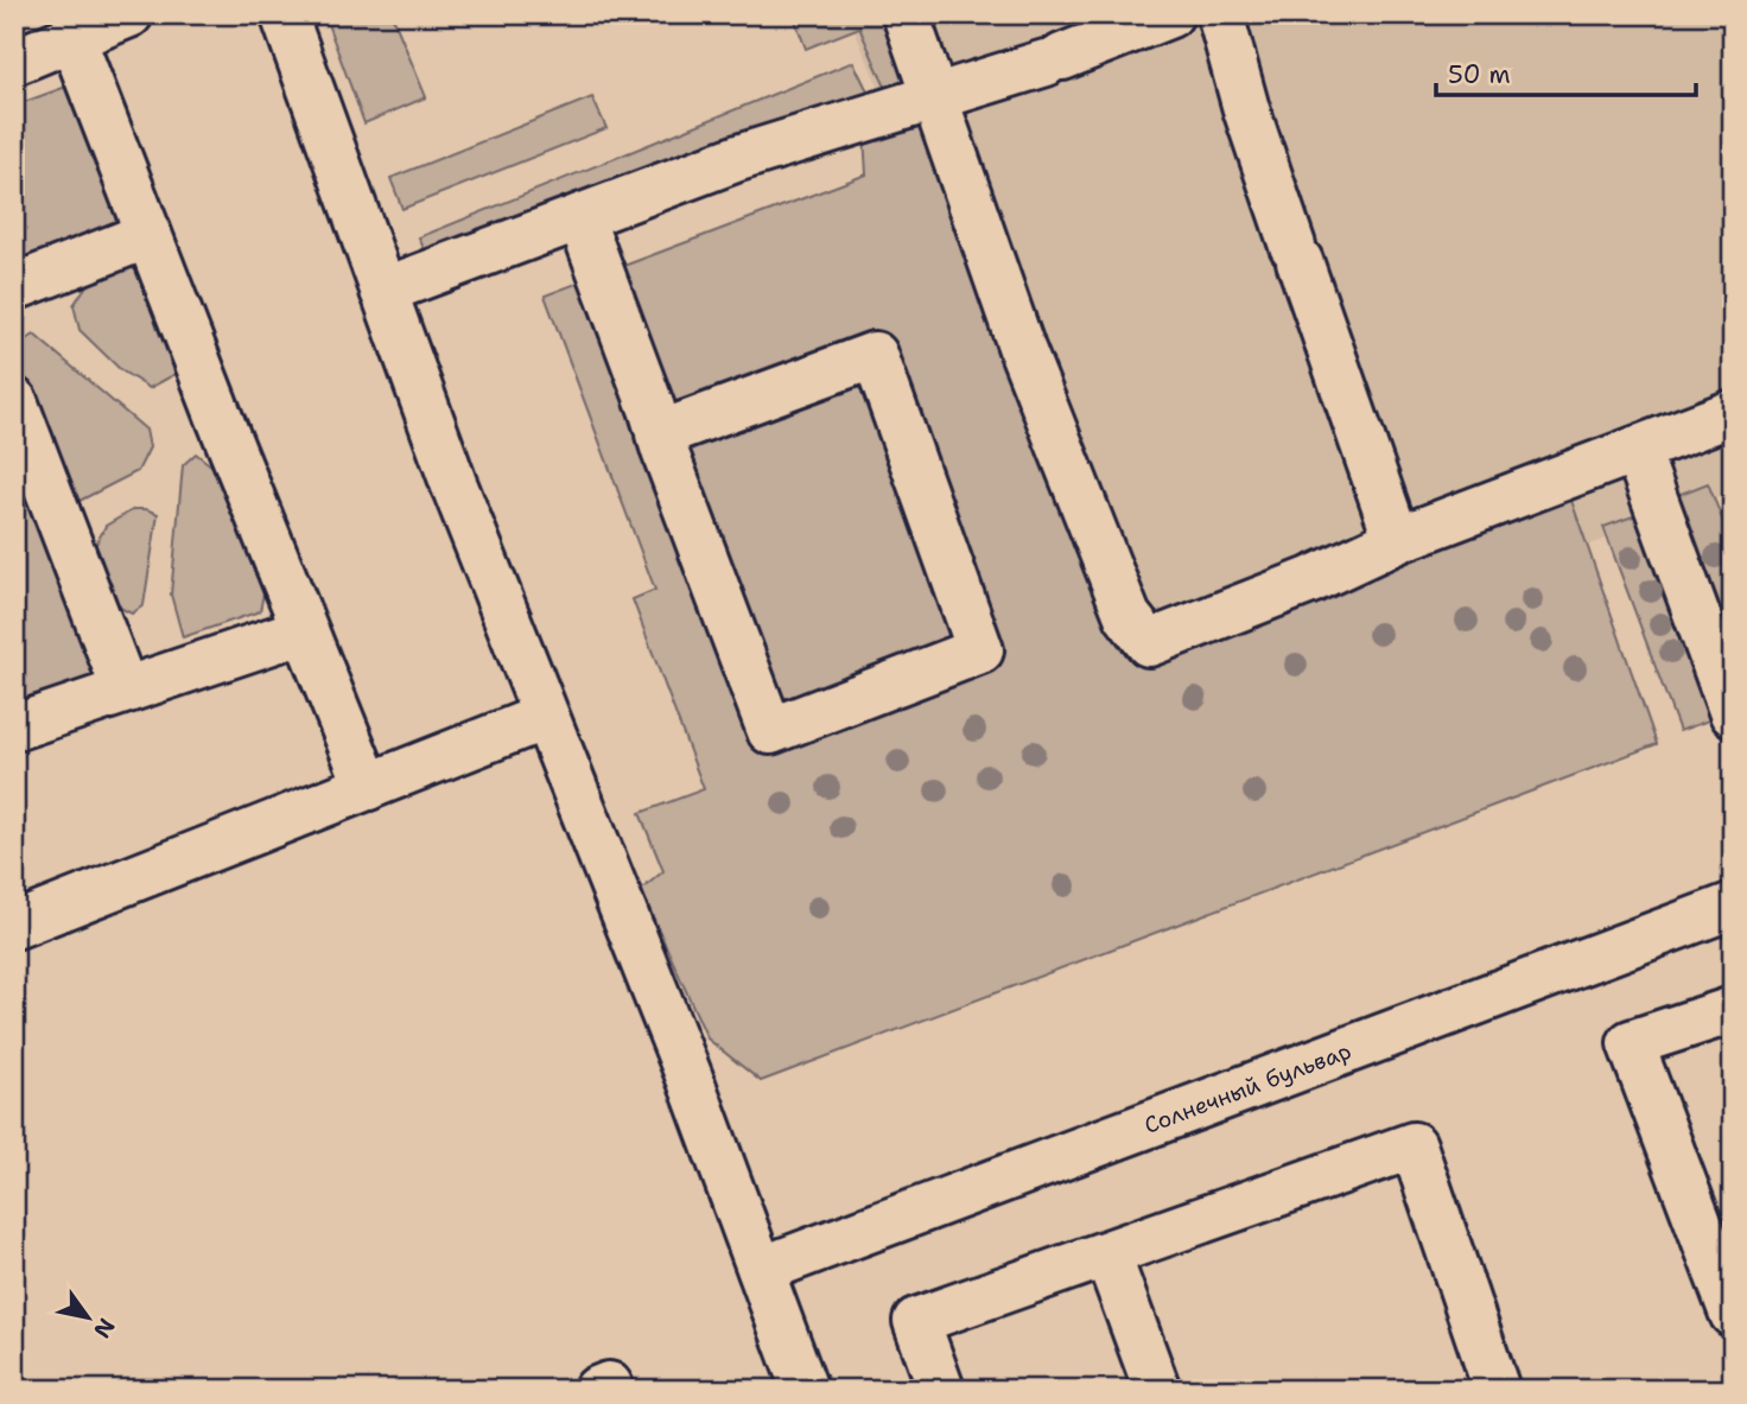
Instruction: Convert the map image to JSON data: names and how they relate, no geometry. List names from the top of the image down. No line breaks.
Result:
{"streets":{"street":["Солнечный бульвар"]},"scale_bar":"50 m","north":"bottom right"}
